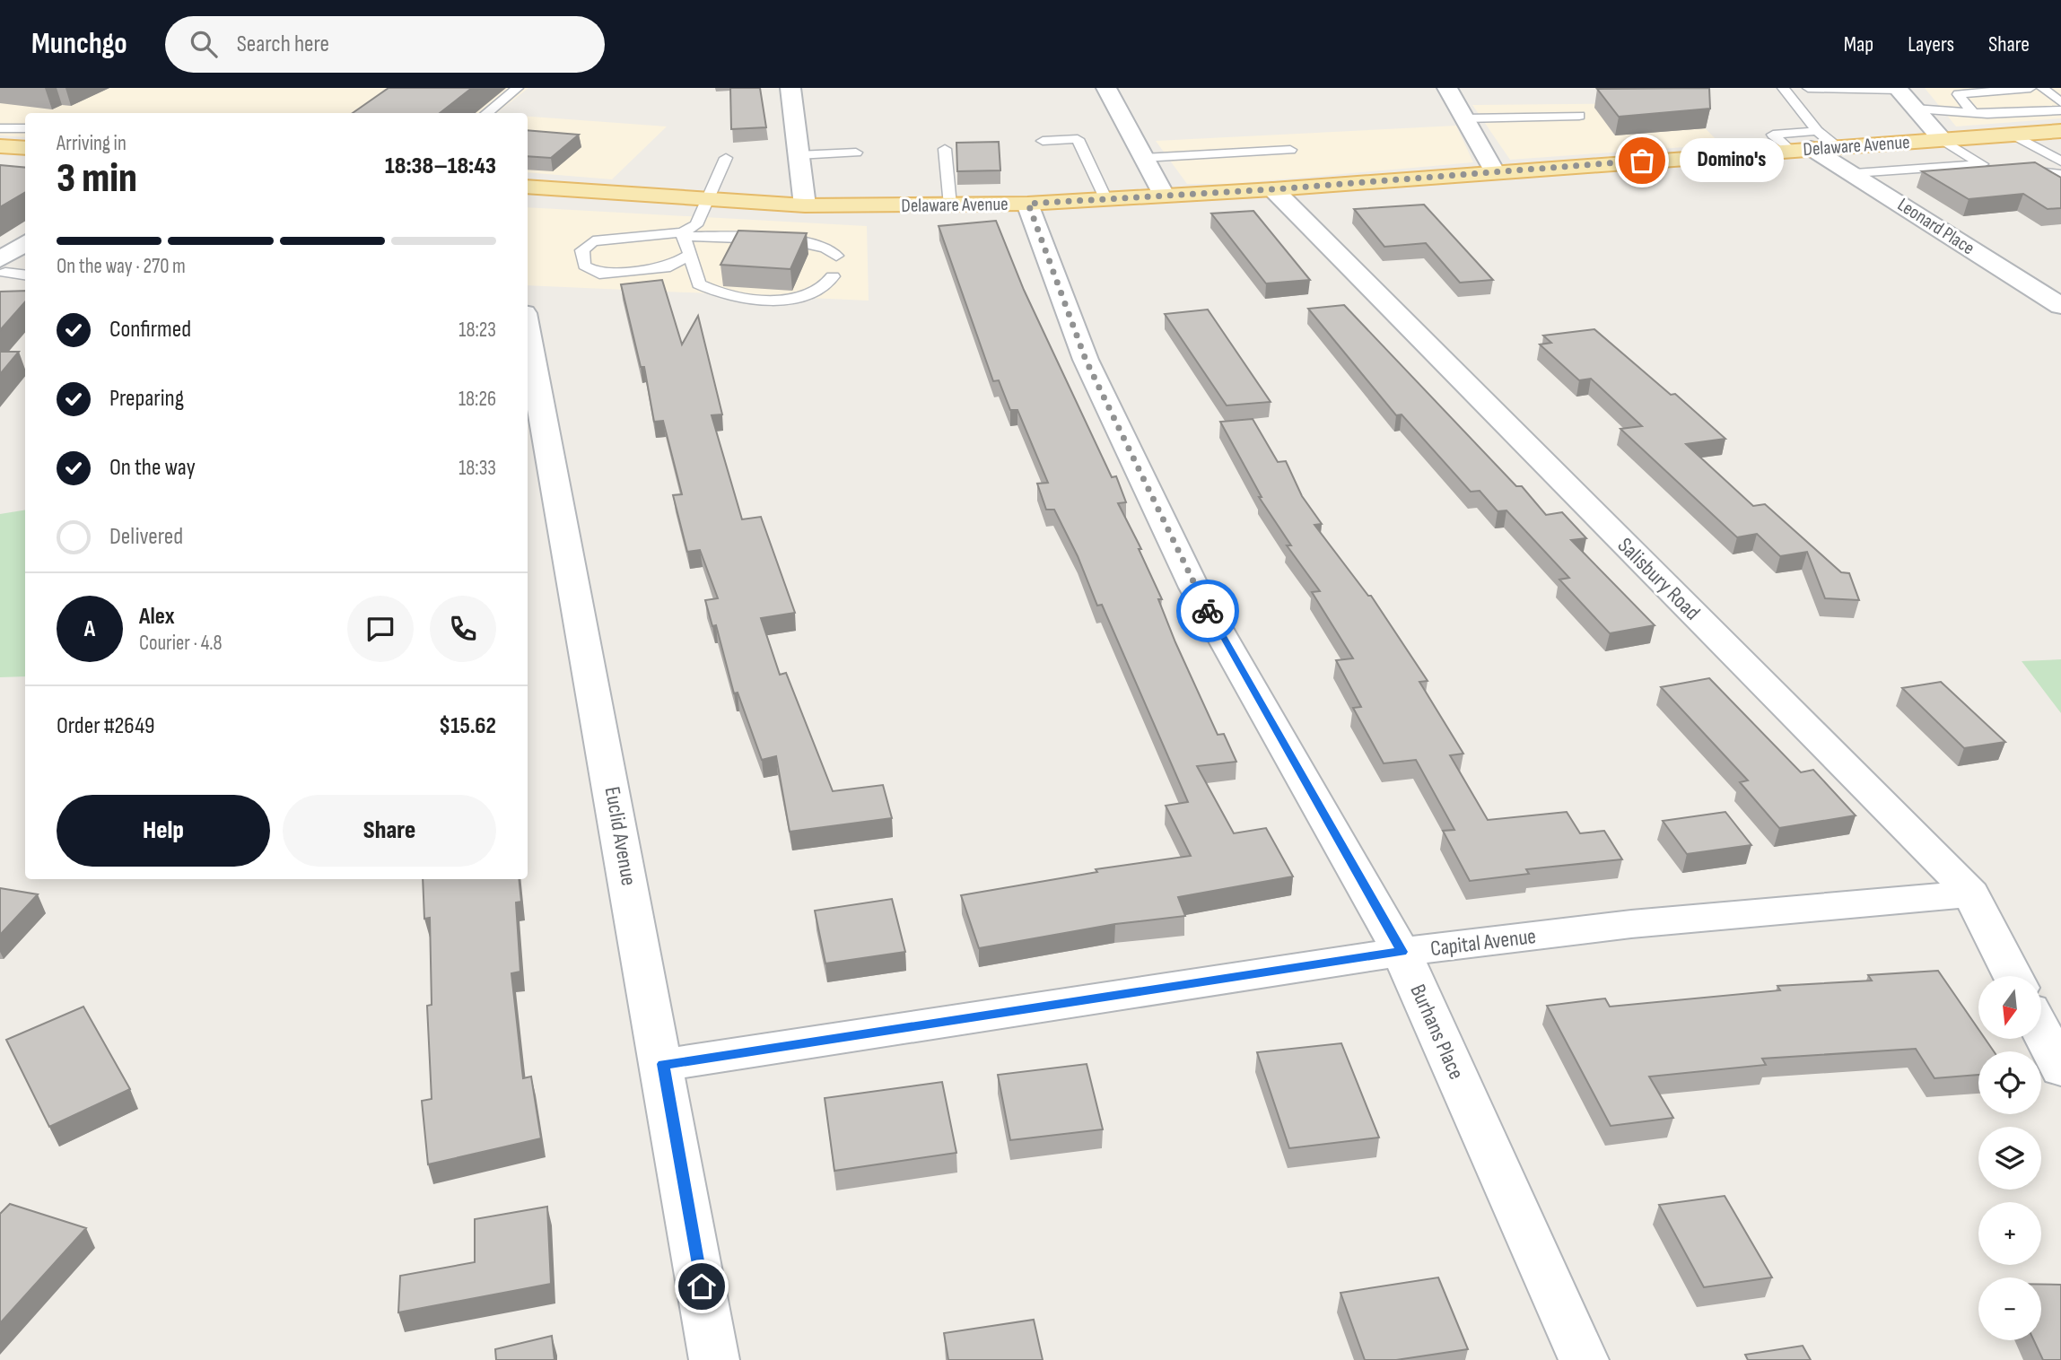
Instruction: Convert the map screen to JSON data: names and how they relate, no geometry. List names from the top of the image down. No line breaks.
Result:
{"streets":{"main road":["Delaware Avenue"],"street":["Leonard Place","Salisbury Road","Euclid Avenue","Capital Avenue","Burhans Place"]},"crossings":[["Delaware Avenue","Leonard Place"],["Delaware Avenue","Salisbury Road"],["Delaware Avenue","Burhans Place"],["Salisbury Road","Capital Avenue"],["Euclid Avenue","Capital Avenue"],["Capital Avenue","Burhans Place"]],"places":["Domino's"],"north":"bottom","page":{"header":"Munchgo","search":"Search here","nav":["Map","Layers","Share"],"heading":["3 min","Arriving in","18:38–18:43"],"panel":["Alex","Courier · 4.8","Order #2649","$15.62"],"bubble":"Domino's","bar":"On the way · 270 m","list":[["Confirmed","18:23"],["Preparing","18:26"],["On the way","18:33"],"Delivered"],"round":"A","buttons":["Help","Share"],"map_buttons":["+","−"]}}
